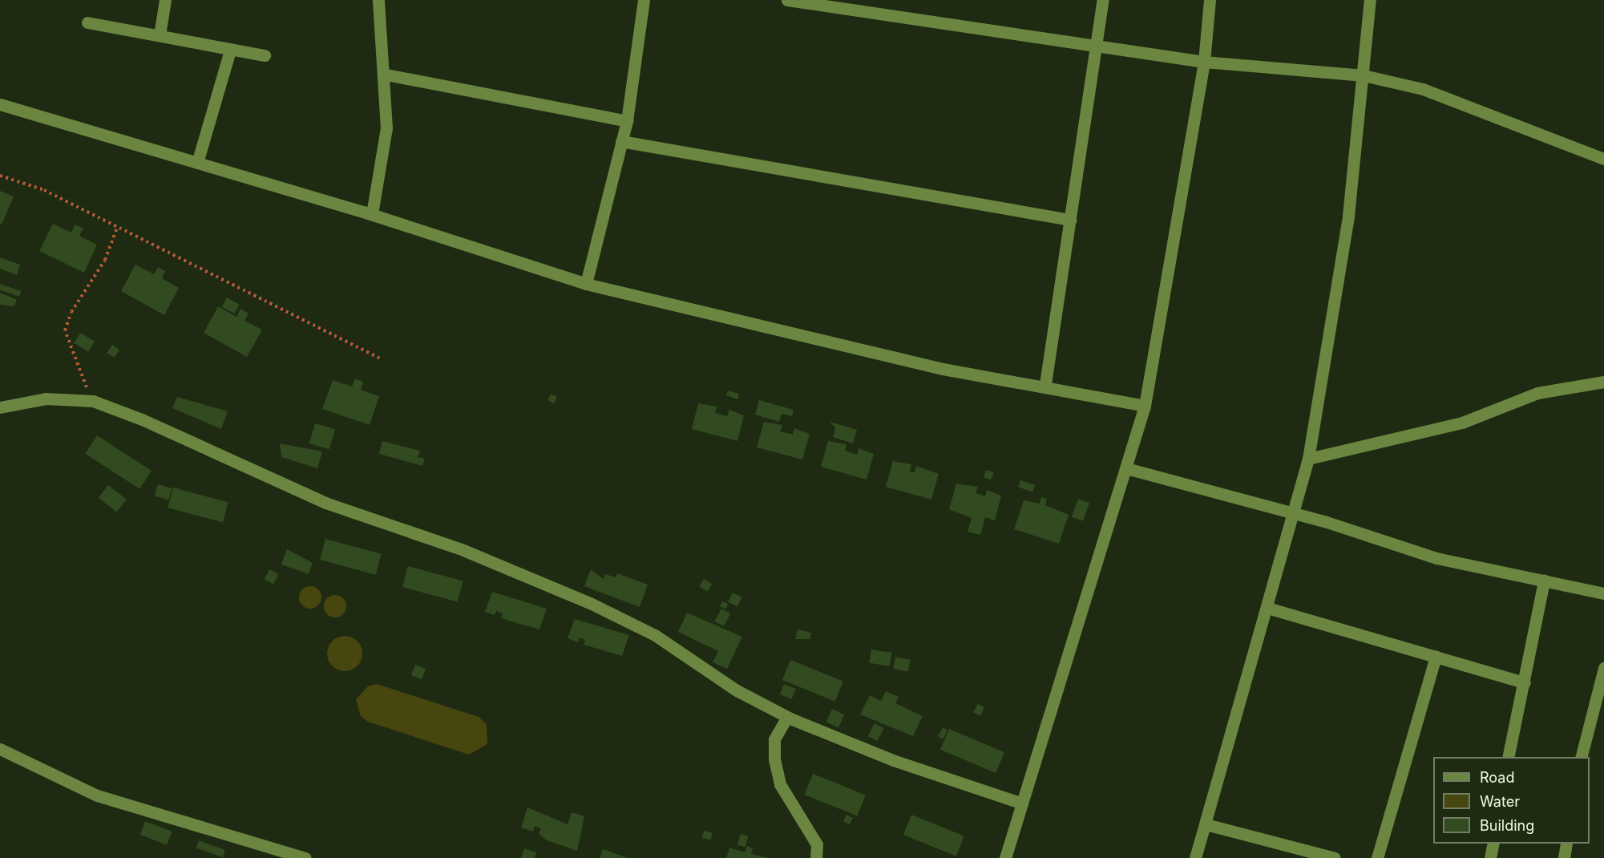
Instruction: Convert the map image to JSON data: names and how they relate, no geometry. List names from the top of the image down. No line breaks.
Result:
{"legend":["Road","Water","Building"]}
